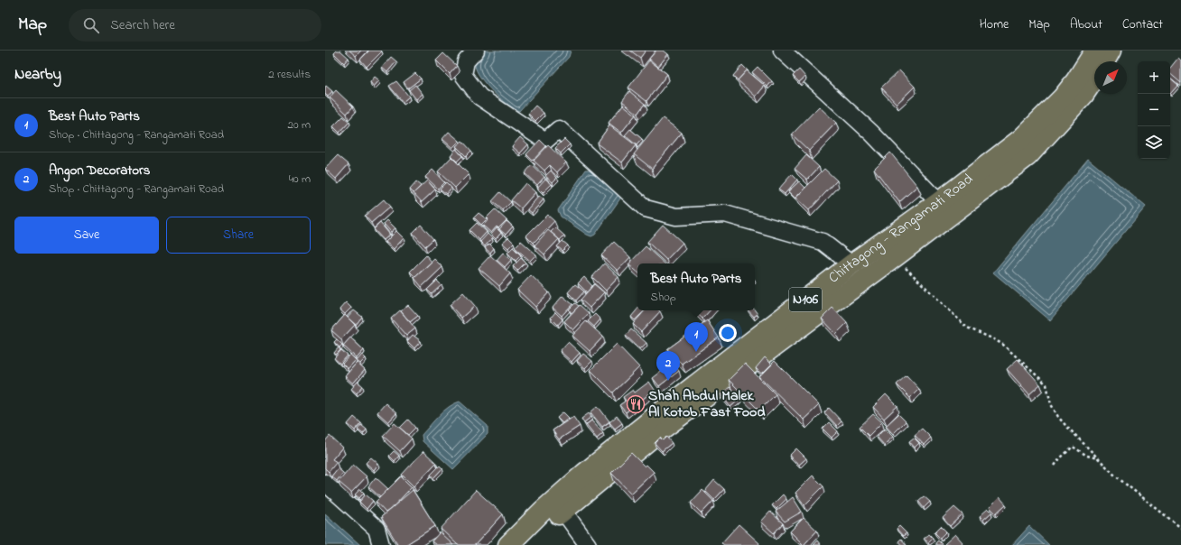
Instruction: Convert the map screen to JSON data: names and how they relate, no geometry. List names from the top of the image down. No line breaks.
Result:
{"streets":{"highway":["Chittagong - Rangamati Road","N106"]},"places":{"restaurant":["Shah Abdul Malek Al Kotob Fast Food"]},"north":"top right","page":{"header":"Map","search":"Search here","nav":["Home","Map","About","Contact"],"heading":["Nearby","2 results"],"map_buttons":["+","−"],"list":[{"mark":"1","name":"Best Auto Parts","note":"Shop · Chittagong - Rangamati Road","value":"20 m"},{"mark":"2","name":"Angon Decorators","note":"Shop · Chittagong - Rangamati Road","value":"40 m"}],"buttons":["Save","Share"],"popup":["Best Auto Parts","Shop"],"pins":["1","2"]}}
